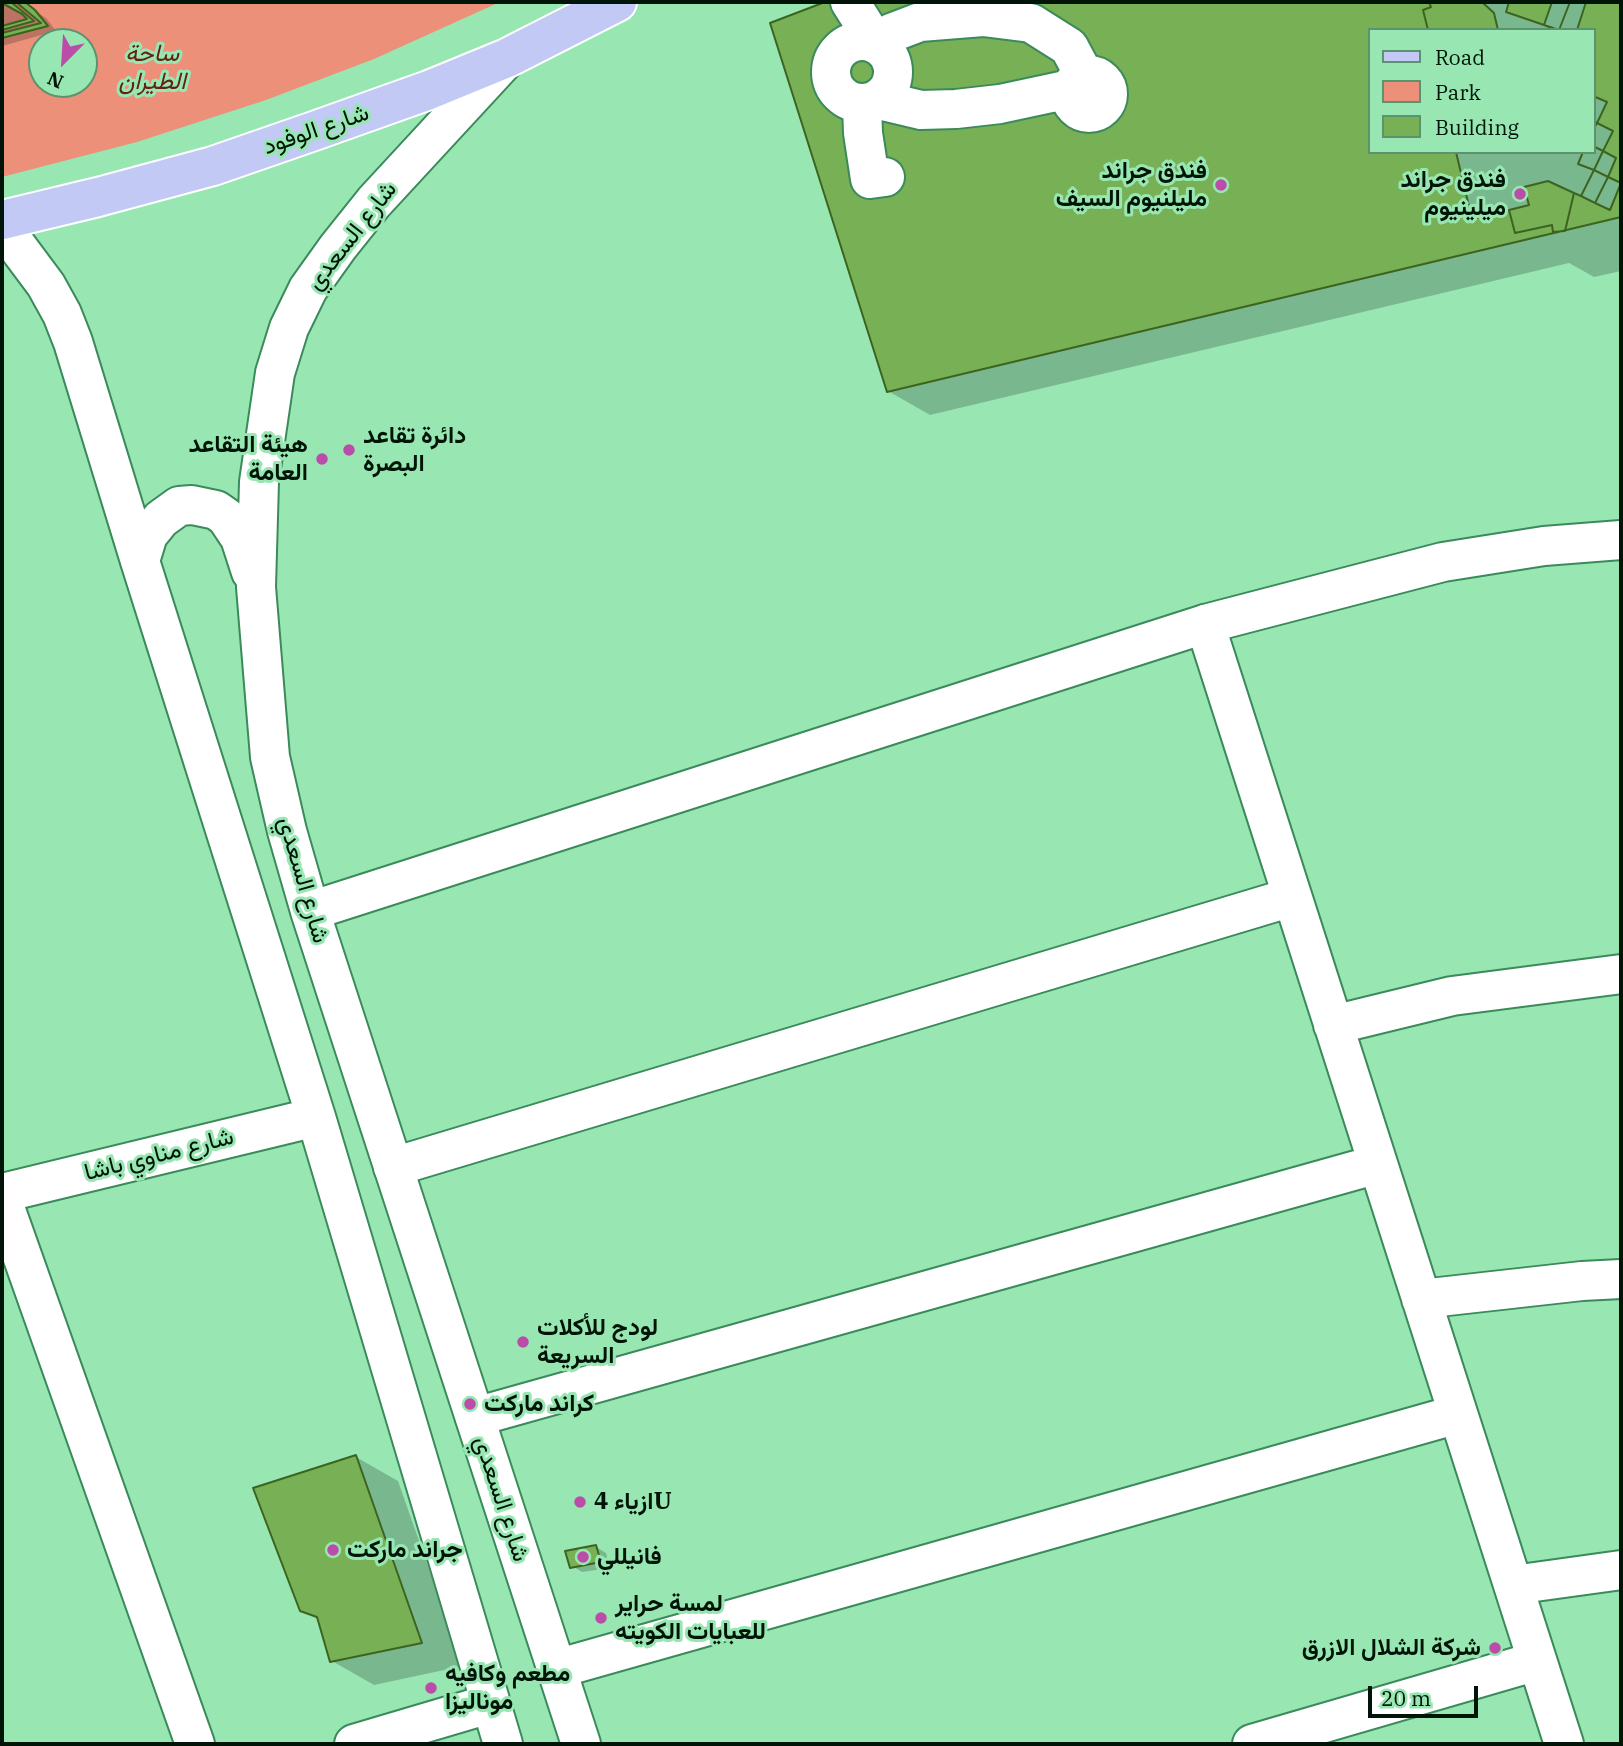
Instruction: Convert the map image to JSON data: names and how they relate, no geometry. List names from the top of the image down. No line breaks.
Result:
{"streets":{"main road":["شارع الوفود"],"street":["شارع السعدي","شارع مناوي باشا"]},"crossings":[["شارع الوفود","شارع السعدي"]],"parks":["ساحة الطيران"],"places":["فندق جراند مليلنيوم السيف","فندق جراند ميلينيوم","دائرة تقاعد البصرة","هيئة التقاعد العامة","لودج للأكلات السريعة","كراند ماركت","ازياء 4U","جراند ماركت","فانيللي","لمسة حراير للعبايات الكويته","شركة الشلال الازرق","مطعم وكافيه موناليزا"],"legend":["Road","Park","Building"],"scale_bar":"20 m","north":"bottom left"}
